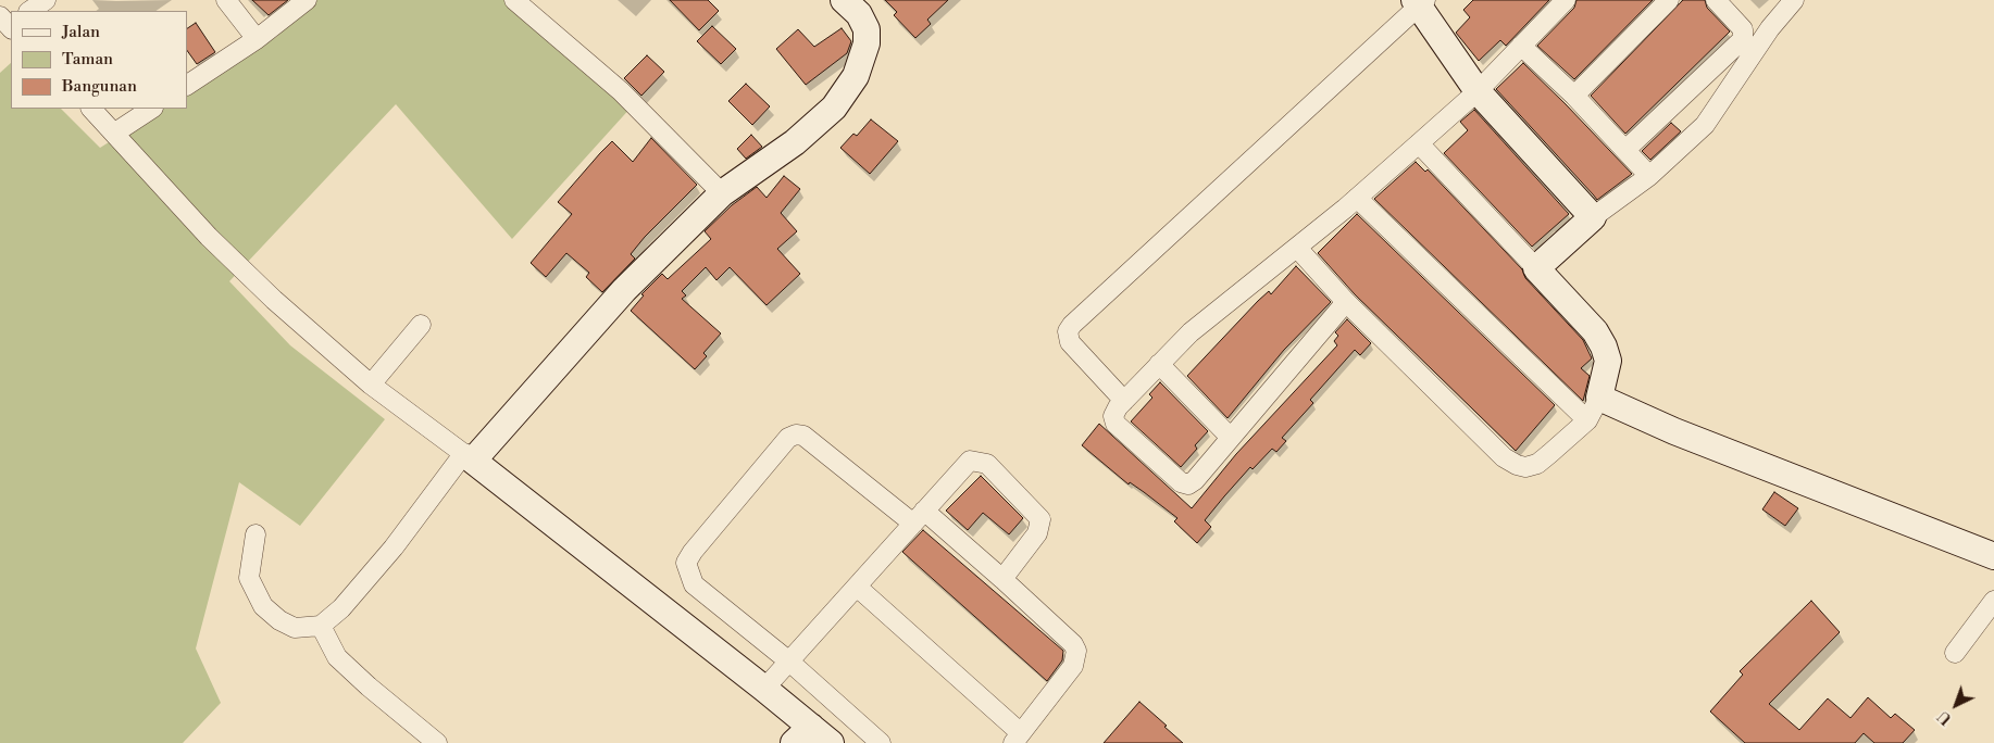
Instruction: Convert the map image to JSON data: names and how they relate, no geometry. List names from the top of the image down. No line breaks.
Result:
{"legend":["Jalan","Taman","Bangunan"],"north":"bottom left"}
